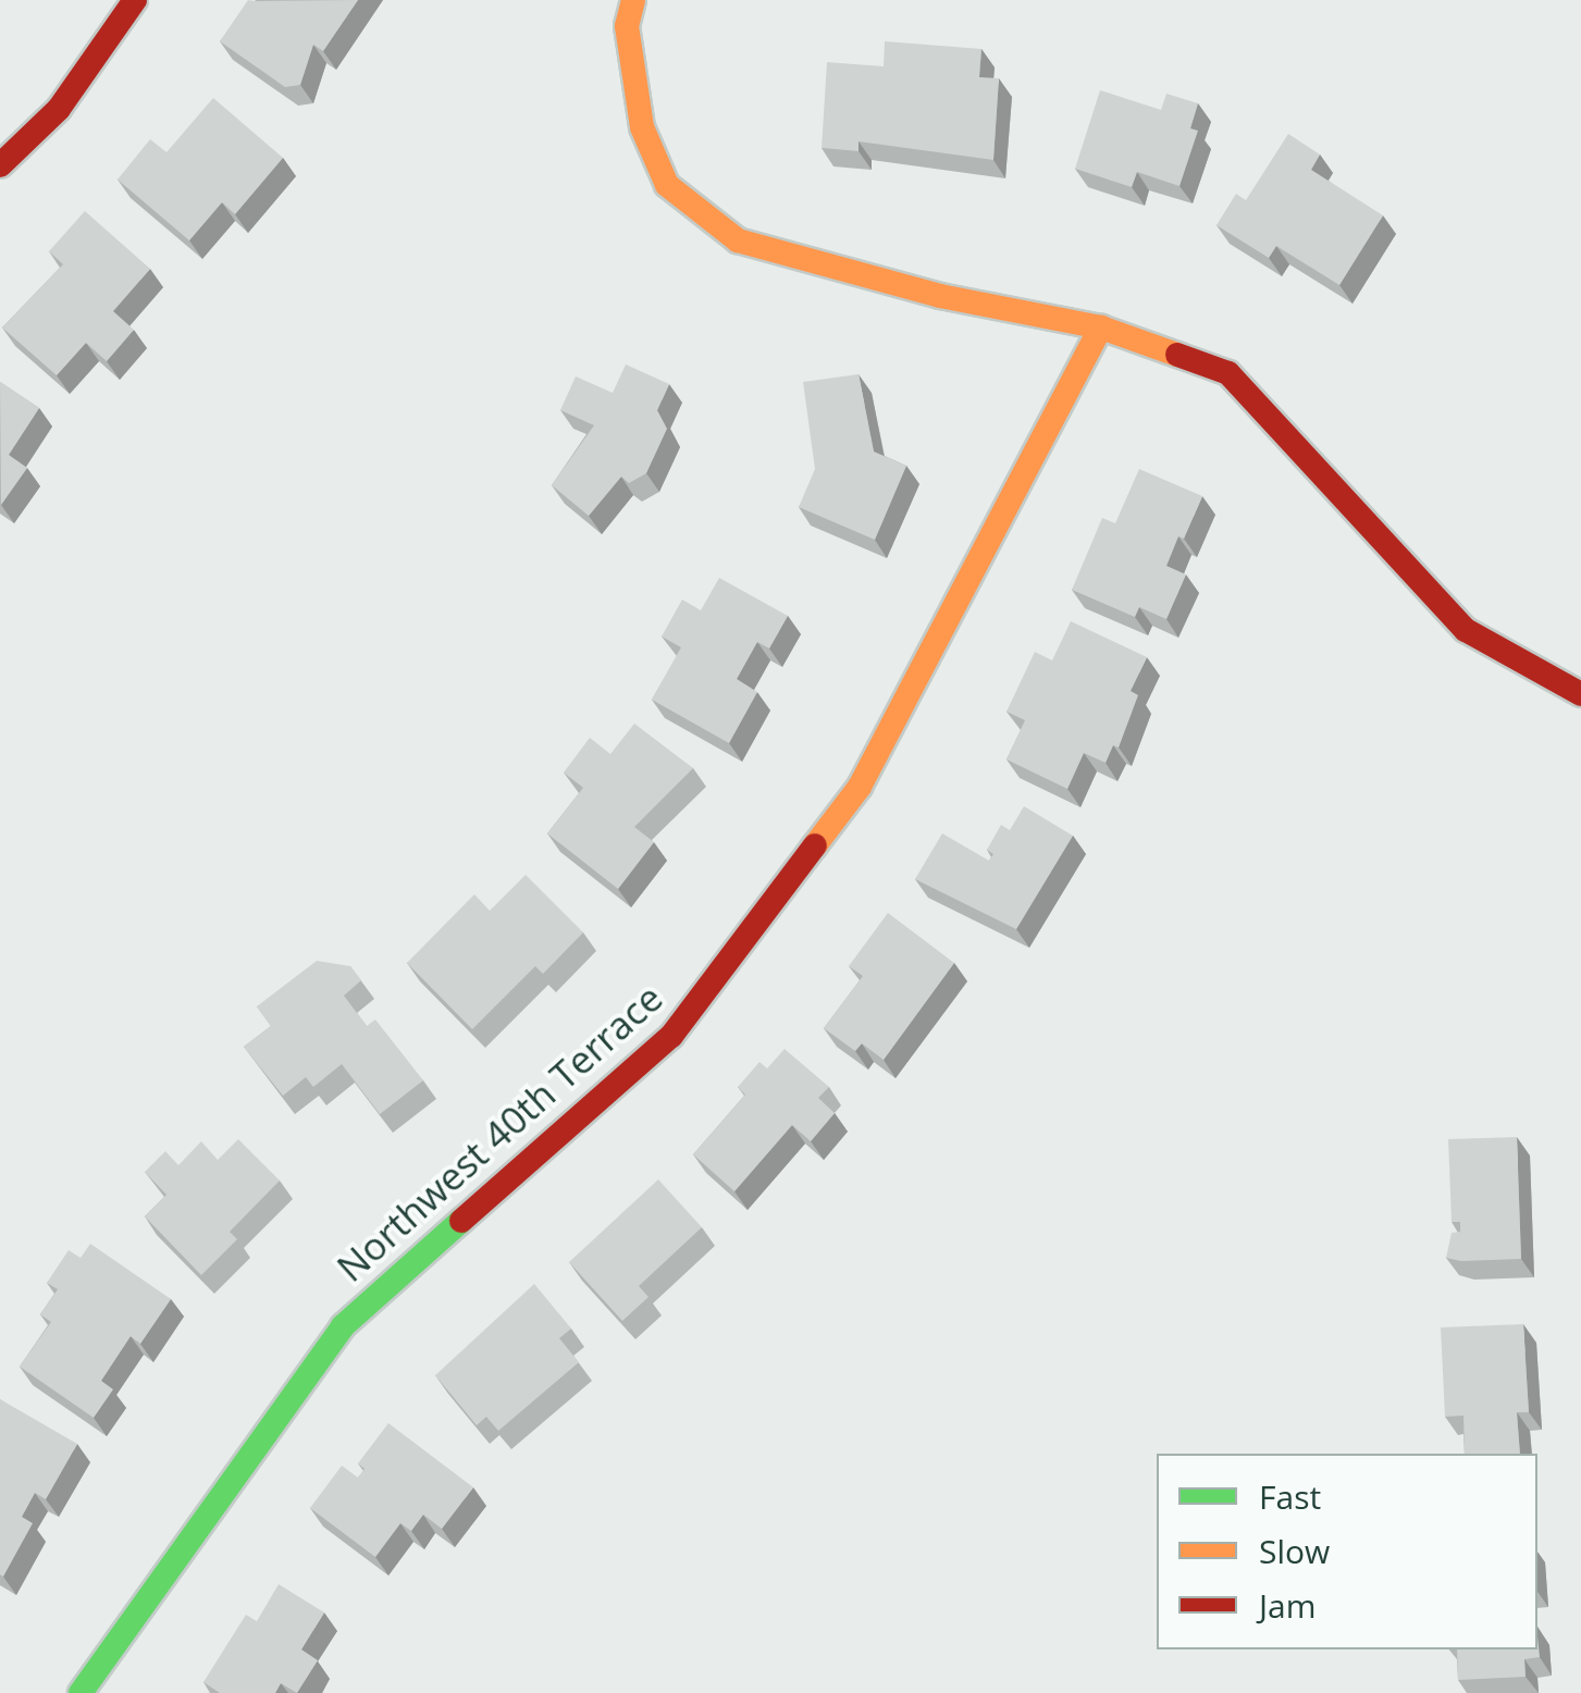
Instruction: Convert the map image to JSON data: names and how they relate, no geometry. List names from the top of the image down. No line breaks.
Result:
{"streets":{"street":["Northwest 40th Terrace"]},"legend":["Fast","Slow","Jam"]}
